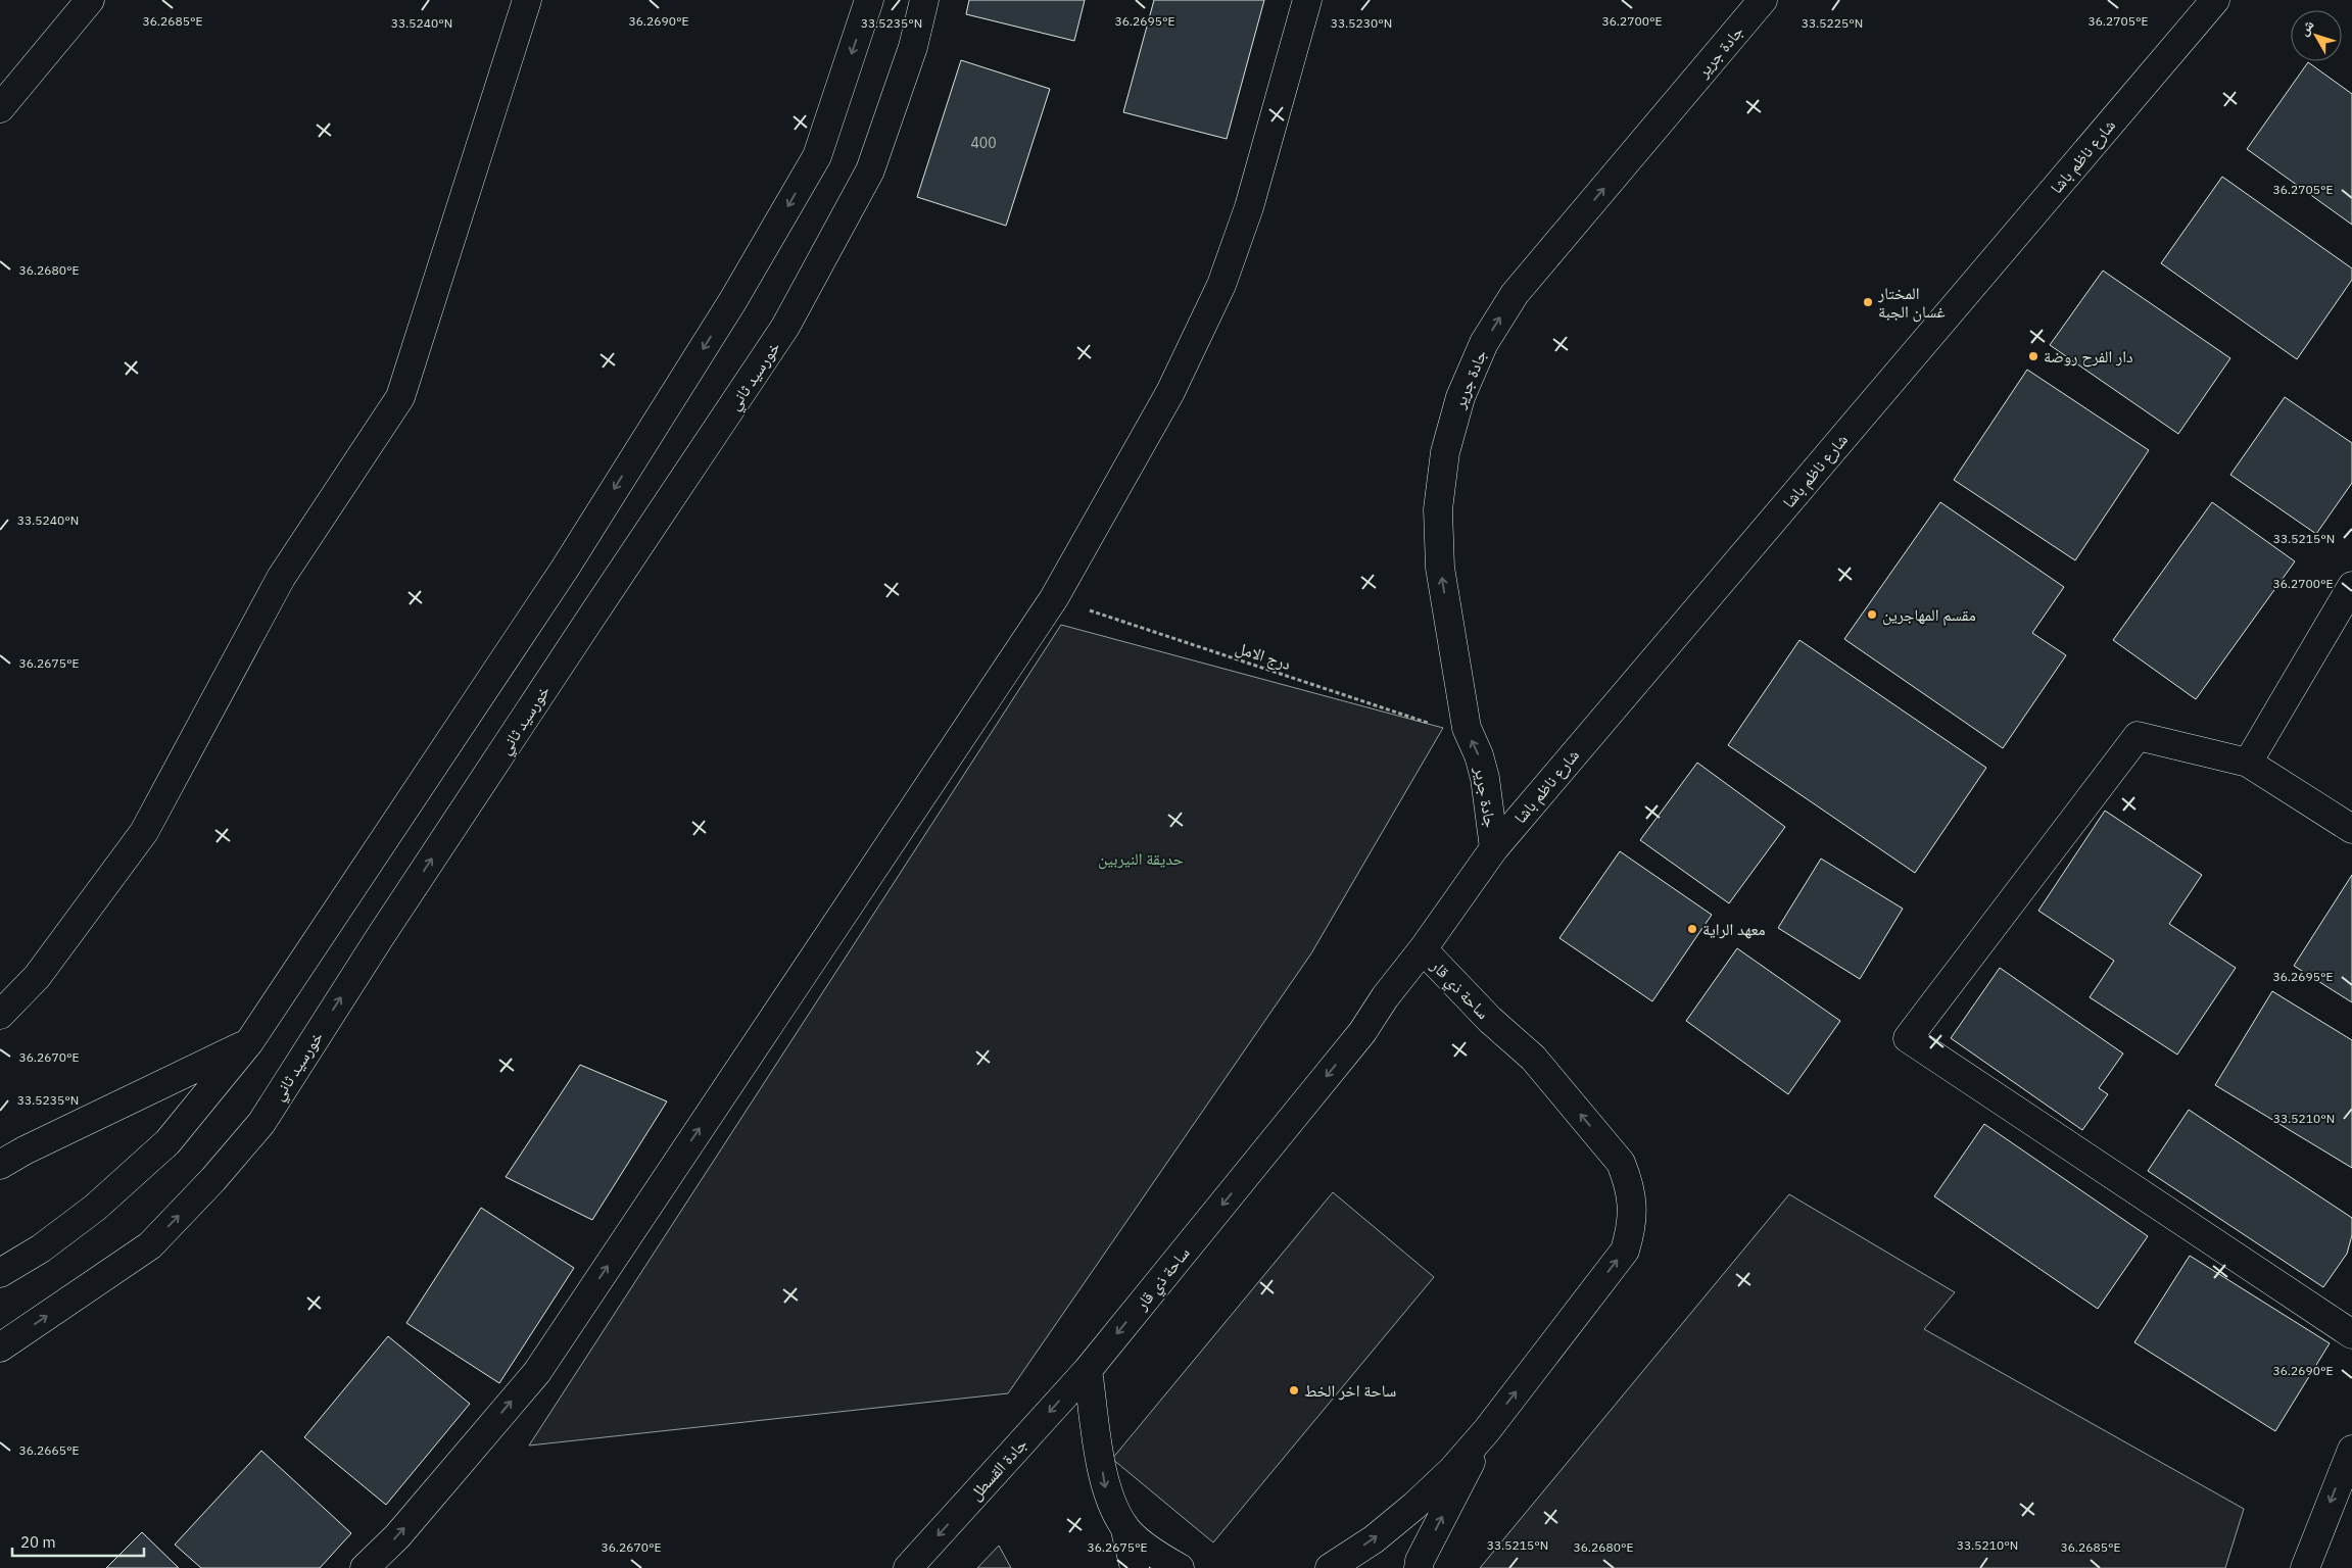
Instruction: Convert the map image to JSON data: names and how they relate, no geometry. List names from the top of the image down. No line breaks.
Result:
{"streets":{"street":["جادة جرير","شارع ناظم باشا","خورسيد ثاني","ساحة ذي قار","جادة القسطل"],"path":["درج الامل"]},"crossings":[["جادة جرير","شارع ناظم باشا"],["جادة جرير","درج الامل"],["شارع ناظم باشا","ساحة ذي قار"],["ساحة ذي قار","جادة القسطل"]],"one_way":["جادة جرير","جادة القسطل"],"parks":["حديقة النيربين"],"places":["المختار غسان الجبة","دار الفرح روضة","مقسم المهاجرين","معهد الراية","ساحة اخر الخط"],"house_numbers":["400"],"scale_bar":"20 m","north":"top left","coordinates":["36.2705°E","36.2685°E","36.2690°E","36.2695°E","36.2700°E","33.5240°N","33.5235°N","33.5230°N","33.5225°N","36.2680°E","33.5215°N","36.2675°E","36.2670°E","33.5210°N","36.2665°E"]}
